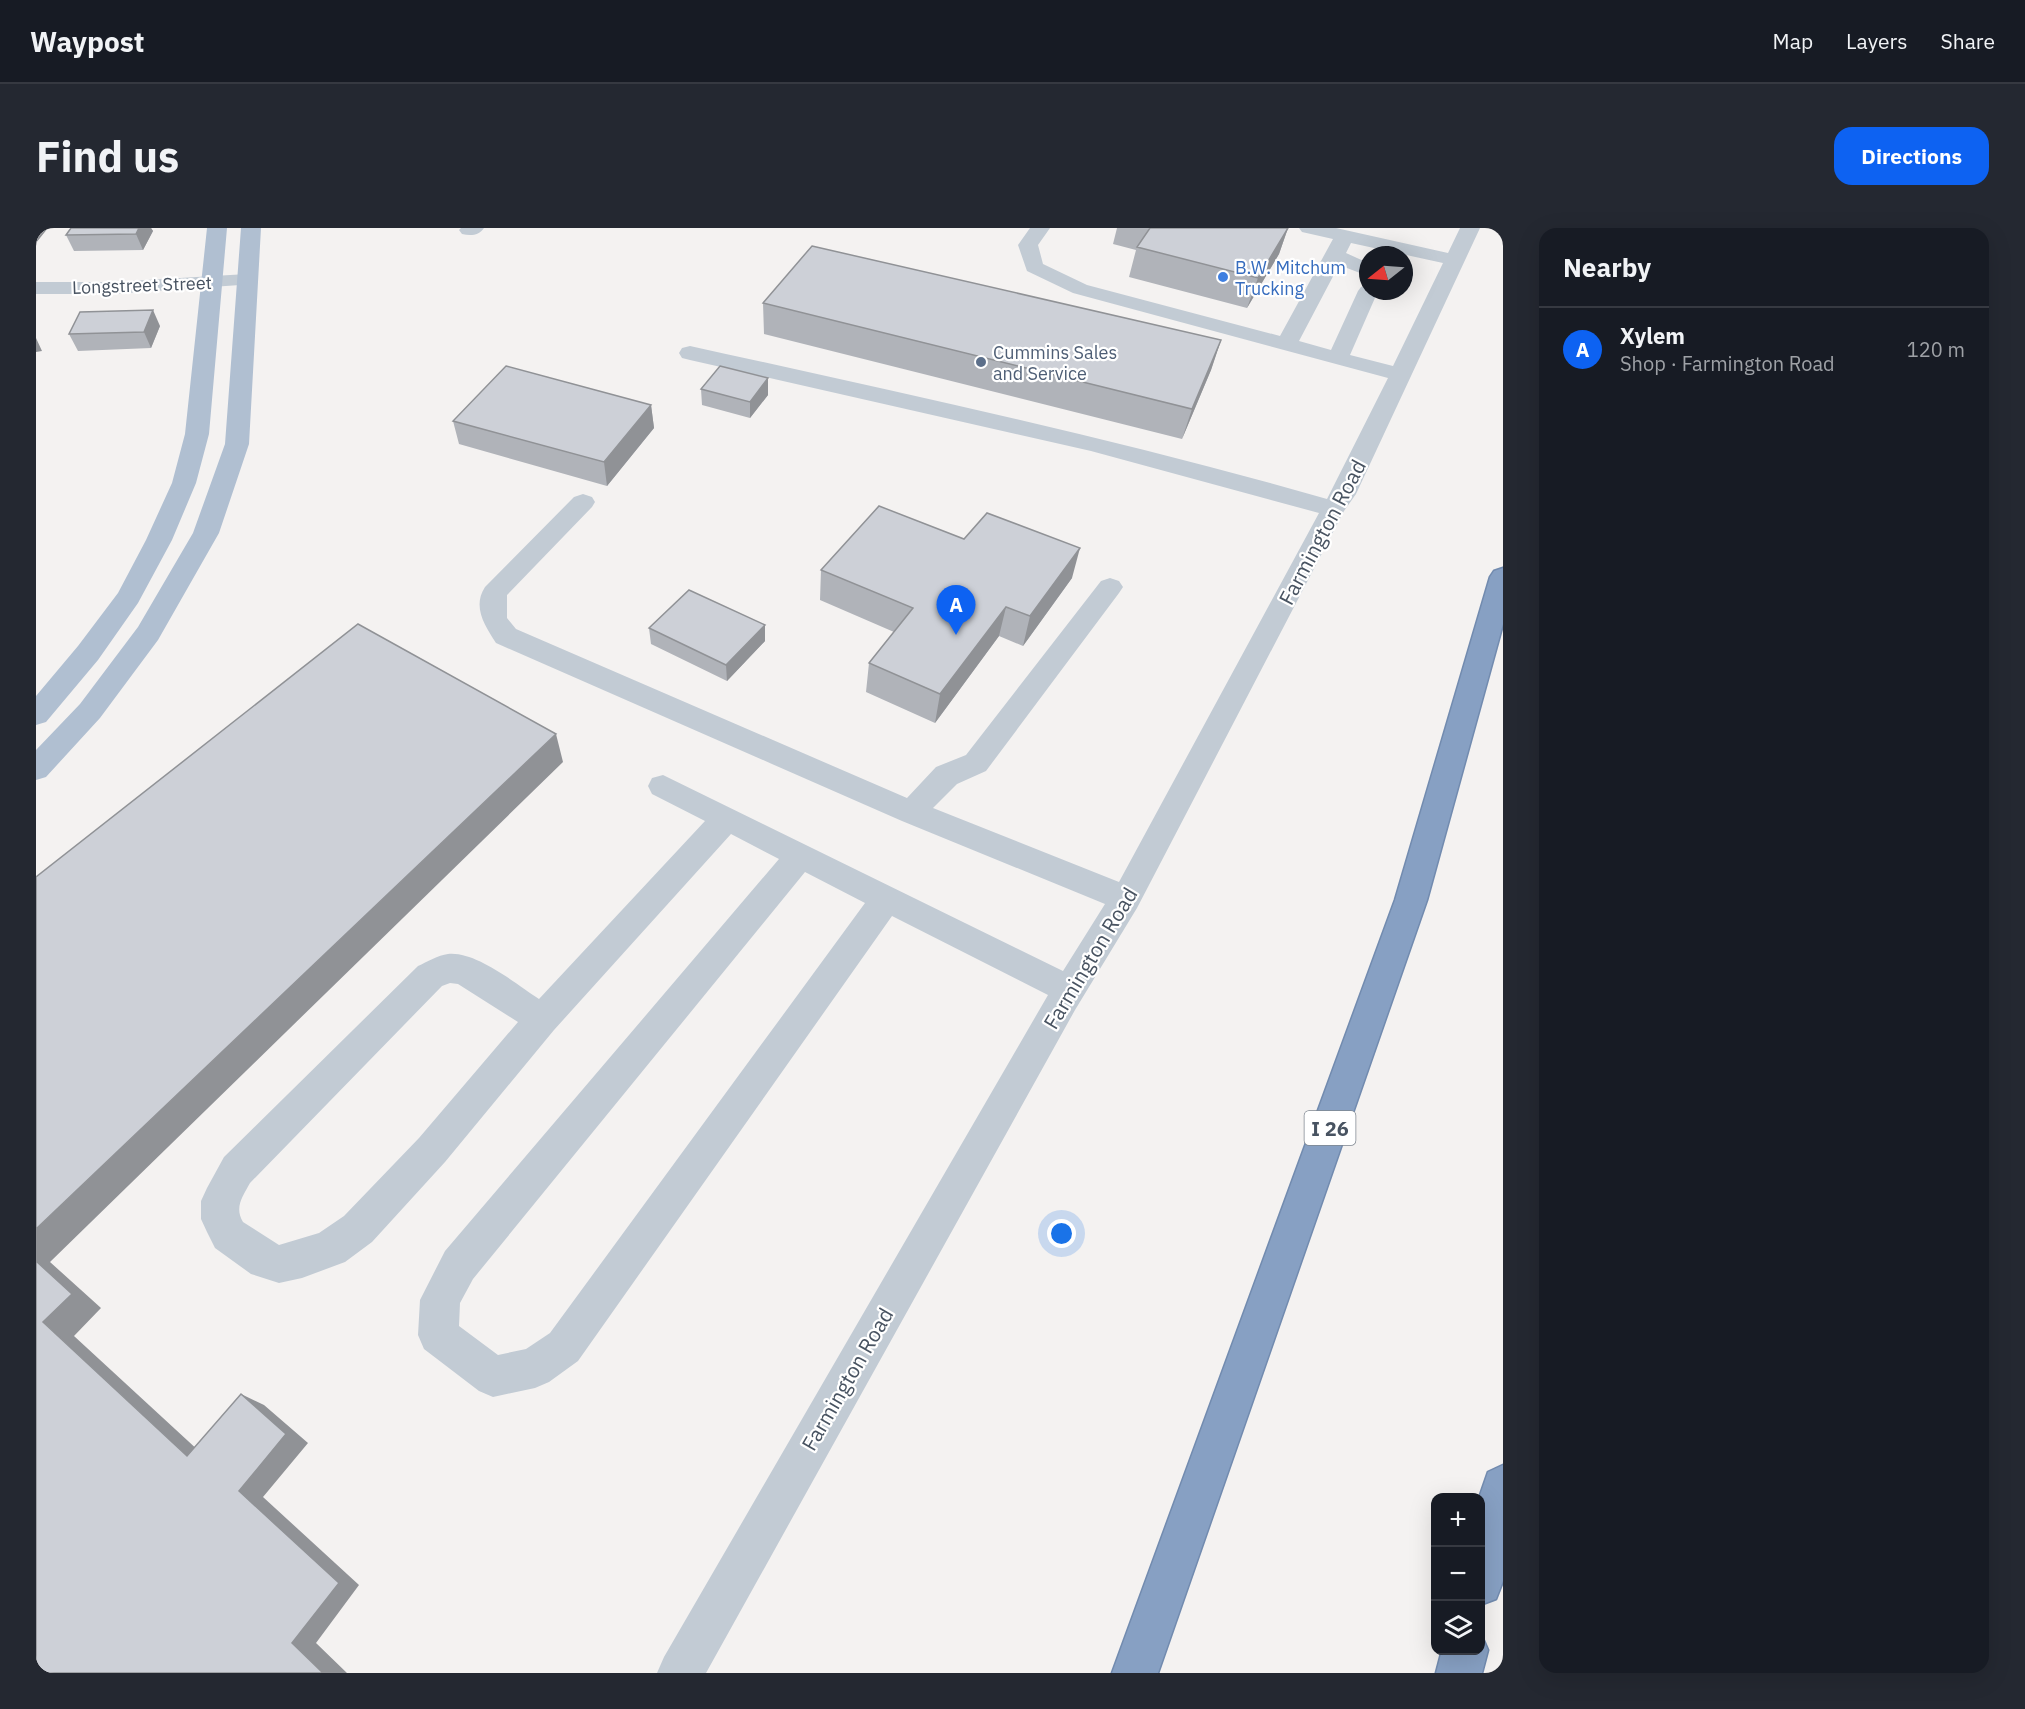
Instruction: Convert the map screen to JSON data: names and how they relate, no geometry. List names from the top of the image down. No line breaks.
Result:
{"streets":{"highway":["I 26"],"street":["Longstreet Street","Farmington Road"]},"places":["B.W. Mitchum Trucking","Cummins Sales and Service"],"north":"left","page":{"header":"Waypost","nav":["Map","Layers","Share"],"buttons":"Directions","title":"Find us","heading":"Nearby","list":[{"mark":"A","name":"Xylem","note":"Shop · Farmington Road","value":"120 m"}],"pins":"A","map_buttons":["+","−"]}}
